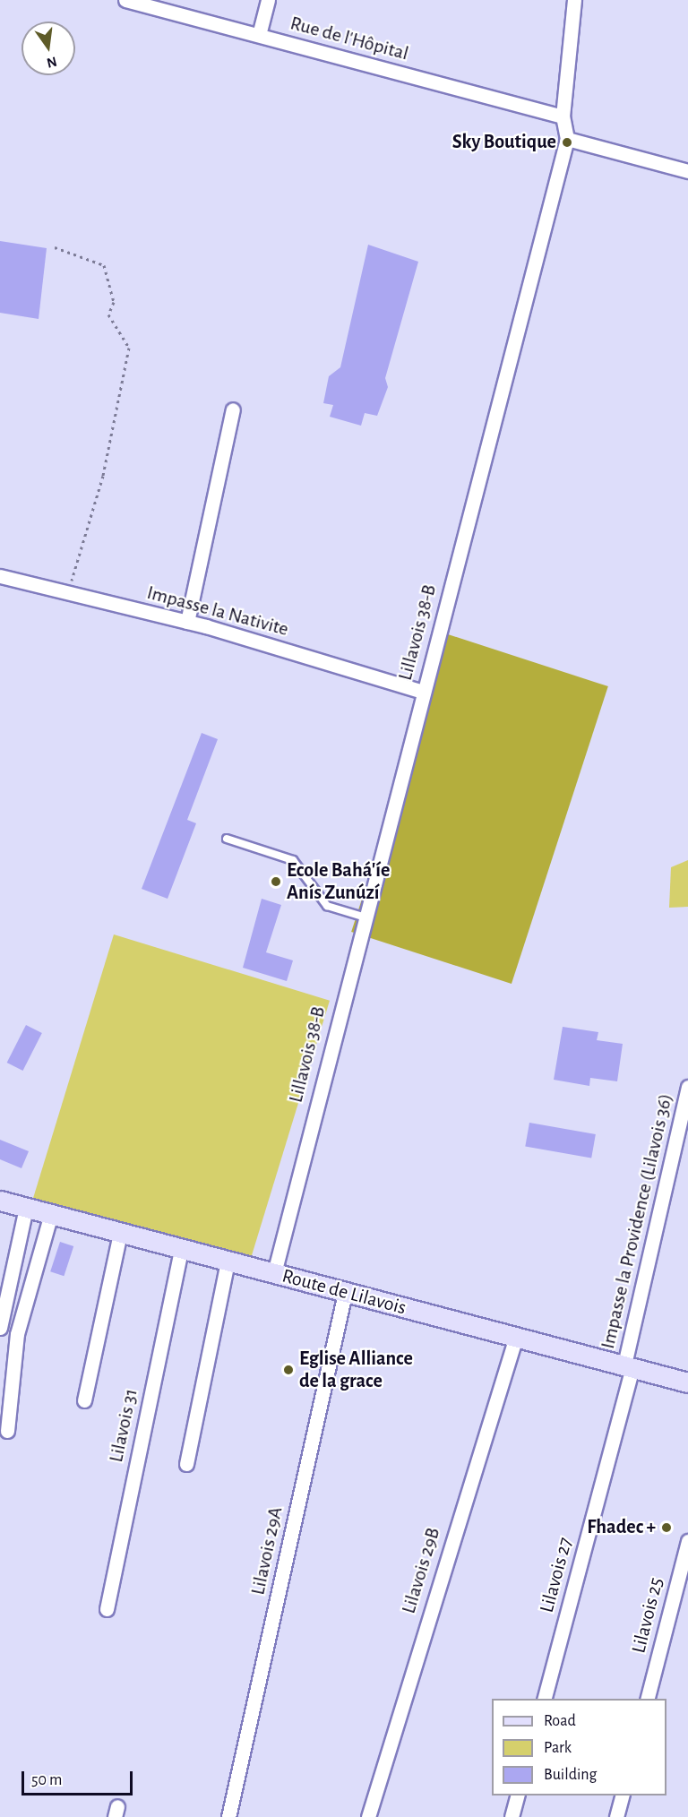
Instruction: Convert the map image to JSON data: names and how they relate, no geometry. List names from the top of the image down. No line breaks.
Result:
{"streets":{"main road":["Route de Lilavois"],"street":["Rue de l'Hôpital","Impasse la Nativite","Lillavois 38-B","Impasse la Providence (Lilavois 36)","Lilavois 31","Lilavois 29A","Lilavois 29B","Lilavois 27","Lilavois 25"]},"crossings":[["Rue de l'Hôpital","Lillavois 38-B"],["Impasse la Nativite","Lillavois 38-B"],["Lillavois 38-B","Route de Lilavois"],["Impasse la Providence (Lilavois 36)","Route de Lilavois"],["Impasse la Providence (Lilavois 36)","Lilavois 27"],["Route de Lilavois","Lilavois 31"],["Route de Lilavois","Lilavois 29A"],["Route de Lilavois","Lilavois 29B"],["Route de Lilavois","Lilavois 27"]],"places":["Sky Boutique","Ecole Bahá'íe Anís Zunúzí","Eglise Alliance de la grace","Fhadec +"],"legend":["Road","Park","Building"],"scale_bar":"50 m","north":"bottom"}
